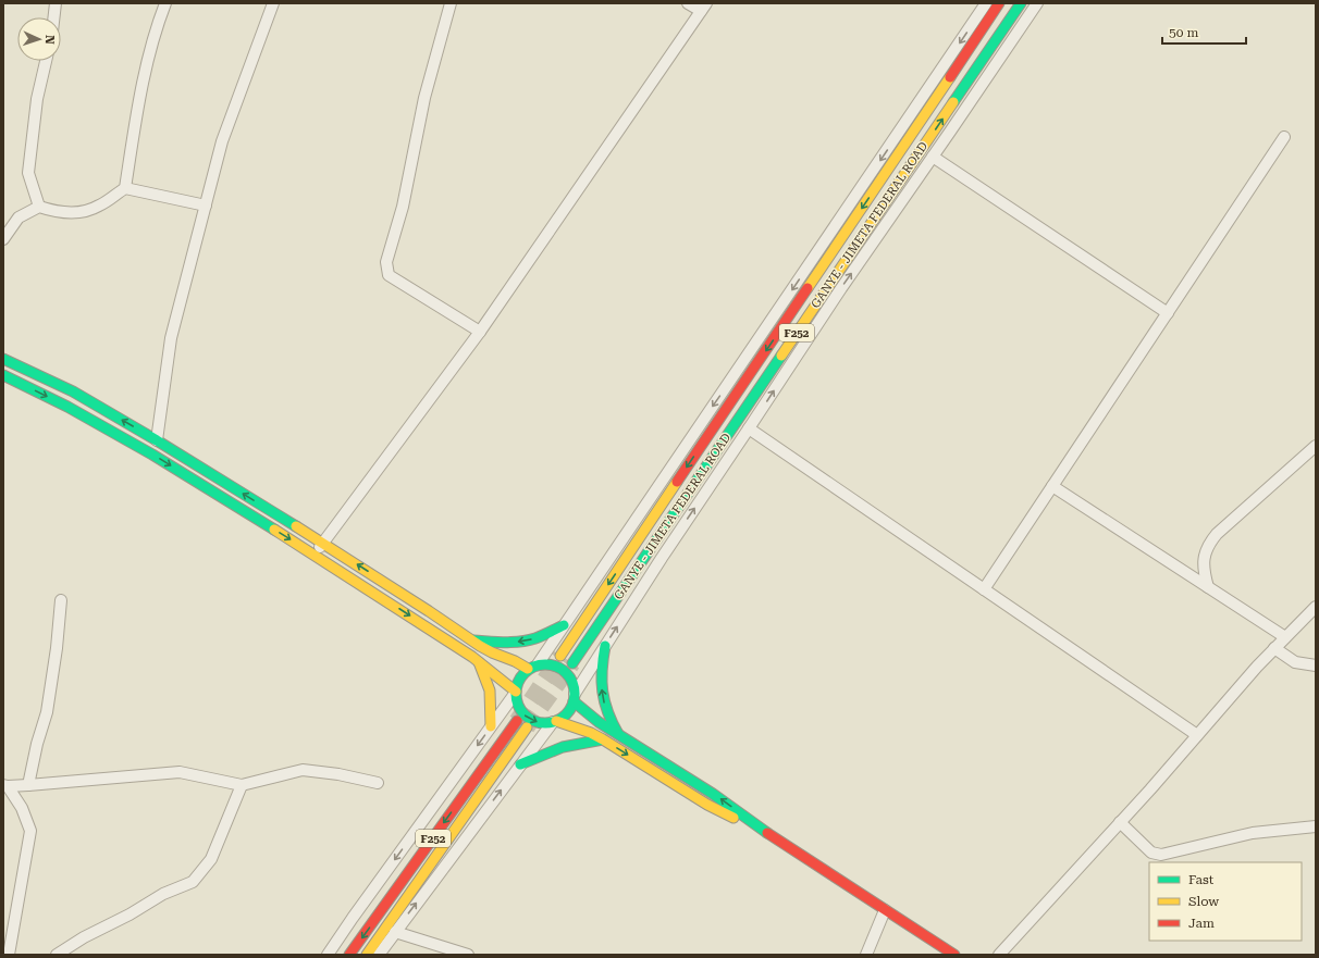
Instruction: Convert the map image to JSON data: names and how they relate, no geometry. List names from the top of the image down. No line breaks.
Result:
{"streets":{"main road":["GANYE - JIMETA FEDERAL ROAD","F252"]},"legend":["Fast","Slow","Jam"],"scale_bar":"50 m","north":"right"}
